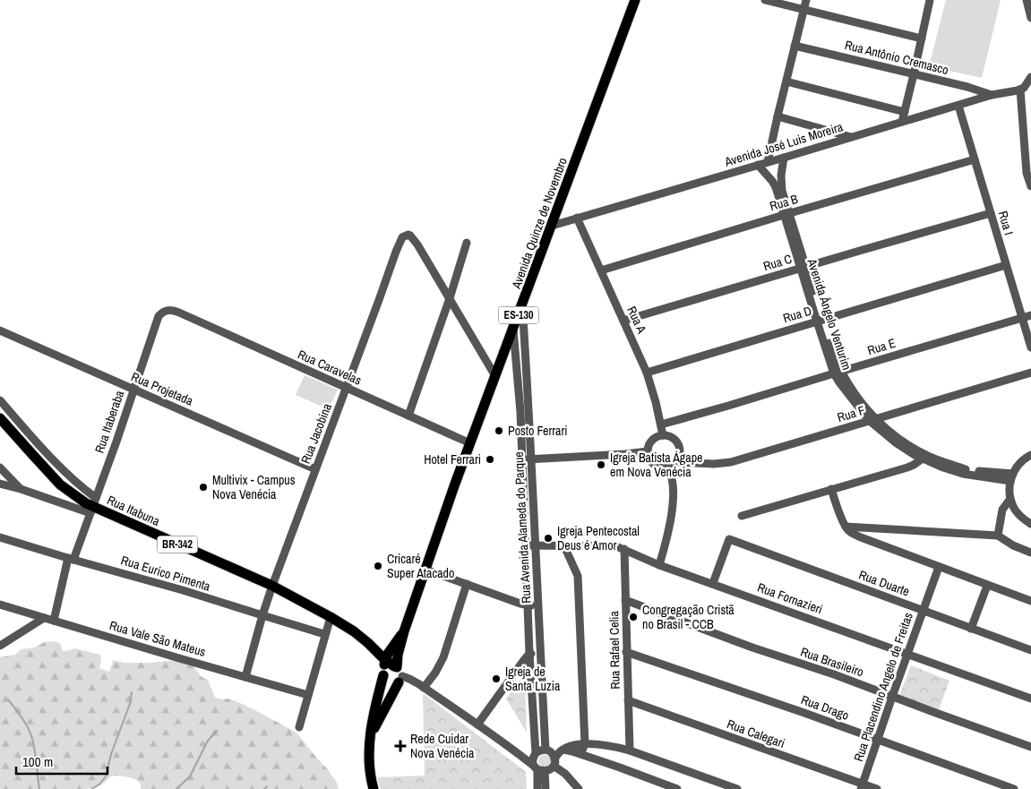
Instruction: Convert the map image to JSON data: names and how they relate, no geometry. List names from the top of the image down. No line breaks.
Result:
{"streets":{"main road":["Avenida Quinze de Novembro","ES-130","Rua Itabuna","BR-342"],"street":["Rua Antônio Cremasco","Avenida José Luis Moreira","Rua B","Rua I","Rua C","Rua D","Avenida Ângelo Venturim","Rua A","Rua E","Rua Caravelas","Rua Projetada","Rua F","Rua Itaberaba","Rua Jacobina","Rua Avenida Alameda do Parque","Rua Eurico Pimenta","Rua Duarte","Rua Fornazieri","Rua Vale São Mateus","Rua Rafael Celia","Rua Brasileiro","Rua Placendino Angelo de Freitas","Rua Drago","Rua Calegari"]},"crossings":[["Rua Antônio Cremasco","Avenida José Luis Moreira"],["Avenida José Luis Moreira","Avenida Quinze de Novembro"],["Avenida José Luis Moreira","Rua I"],["Avenida José Luis Moreira","Avenida Ângelo Venturim"],["Avenida José Luis Moreira","Rua A"],["Rua B","Rua I"],["Rua B","Avenida Ângelo Venturim"],["Rua B","Rua A"],["Avenida Quinze de Novembro","ES-130"],["Avenida Quinze de Novembro","Rua Caravelas"],["Avenida Quinze de Novembro","Rua Avenida Alameda do Parque"],["Rua I","Rua C"],["Rua I","Rua D"],["Rua I","Rua E"],["Rua C","Avenida Ângelo Venturim"],["Rua C","Rua A"],["Rua D","Avenida Ângelo Venturim"],["Rua D","Rua A"],["Avenida Ângelo Venturim","Rua E"],["Avenida Ângelo Venturim","Rua F"],["ES-130","BR-342"],["Rua A","Rua E"],["Rua A","Rua F"],["Rua Caravelas","Rua Itaberaba"],["Rua Caravelas","Rua Jacobina"],["Rua Projetada","Rua Itaberaba"],["Rua Projetada","Rua Jacobina"],["Rua Itaberaba","Rua Itabuna"],["Rua Itaberaba","Rua Eurico Pimenta"],["Rua Itaberaba","Rua Vale São Mateus"],["Rua Jacobina","Rua Itabuna"],["Rua Jacobina","Rua Eurico Pimenta"],["Rua Jacobina","Rua Vale São Mateus"],["Rua Itabuna","BR-342"],["Rua Avenida Alameda do Parque","Rua Fornazieri"],["Rua Duarte","Rua Fornazieri"],["Rua Duarte","Rua Placendino Angelo de Freitas"],["Rua Fornazieri","Rua Rafael Celia"],["Rua Fornazieri","Rua Placendino Angelo de Freitas"],["Rua Rafael Celia","Rua Brasileiro"],["Rua Rafael Celia","Rua Drago"],["Rua Rafael Celia","Rua Calegari"],["Rua Brasileiro","Rua Placendino Angelo de Freitas"],["Rua Placendino Angelo de Freitas","Rua Drago"],["Rua Placendino Angelo de Freitas","Rua Calegari"]],"places":{"other":["Posto Ferrari","Hotel Ferrari","Igreja Batista Ágape em Nova Venécia","Multivix - Campus Nova Venécia","Igreja Pentecostal Deus é Amor","Cricaré Super Atacado","Congregação Cristã no Brasil - CCB","Igreja de Santa Luzia"],"health":["Rede Cuidar Nova Venécia"]},"scale_bar":"100 m"}
